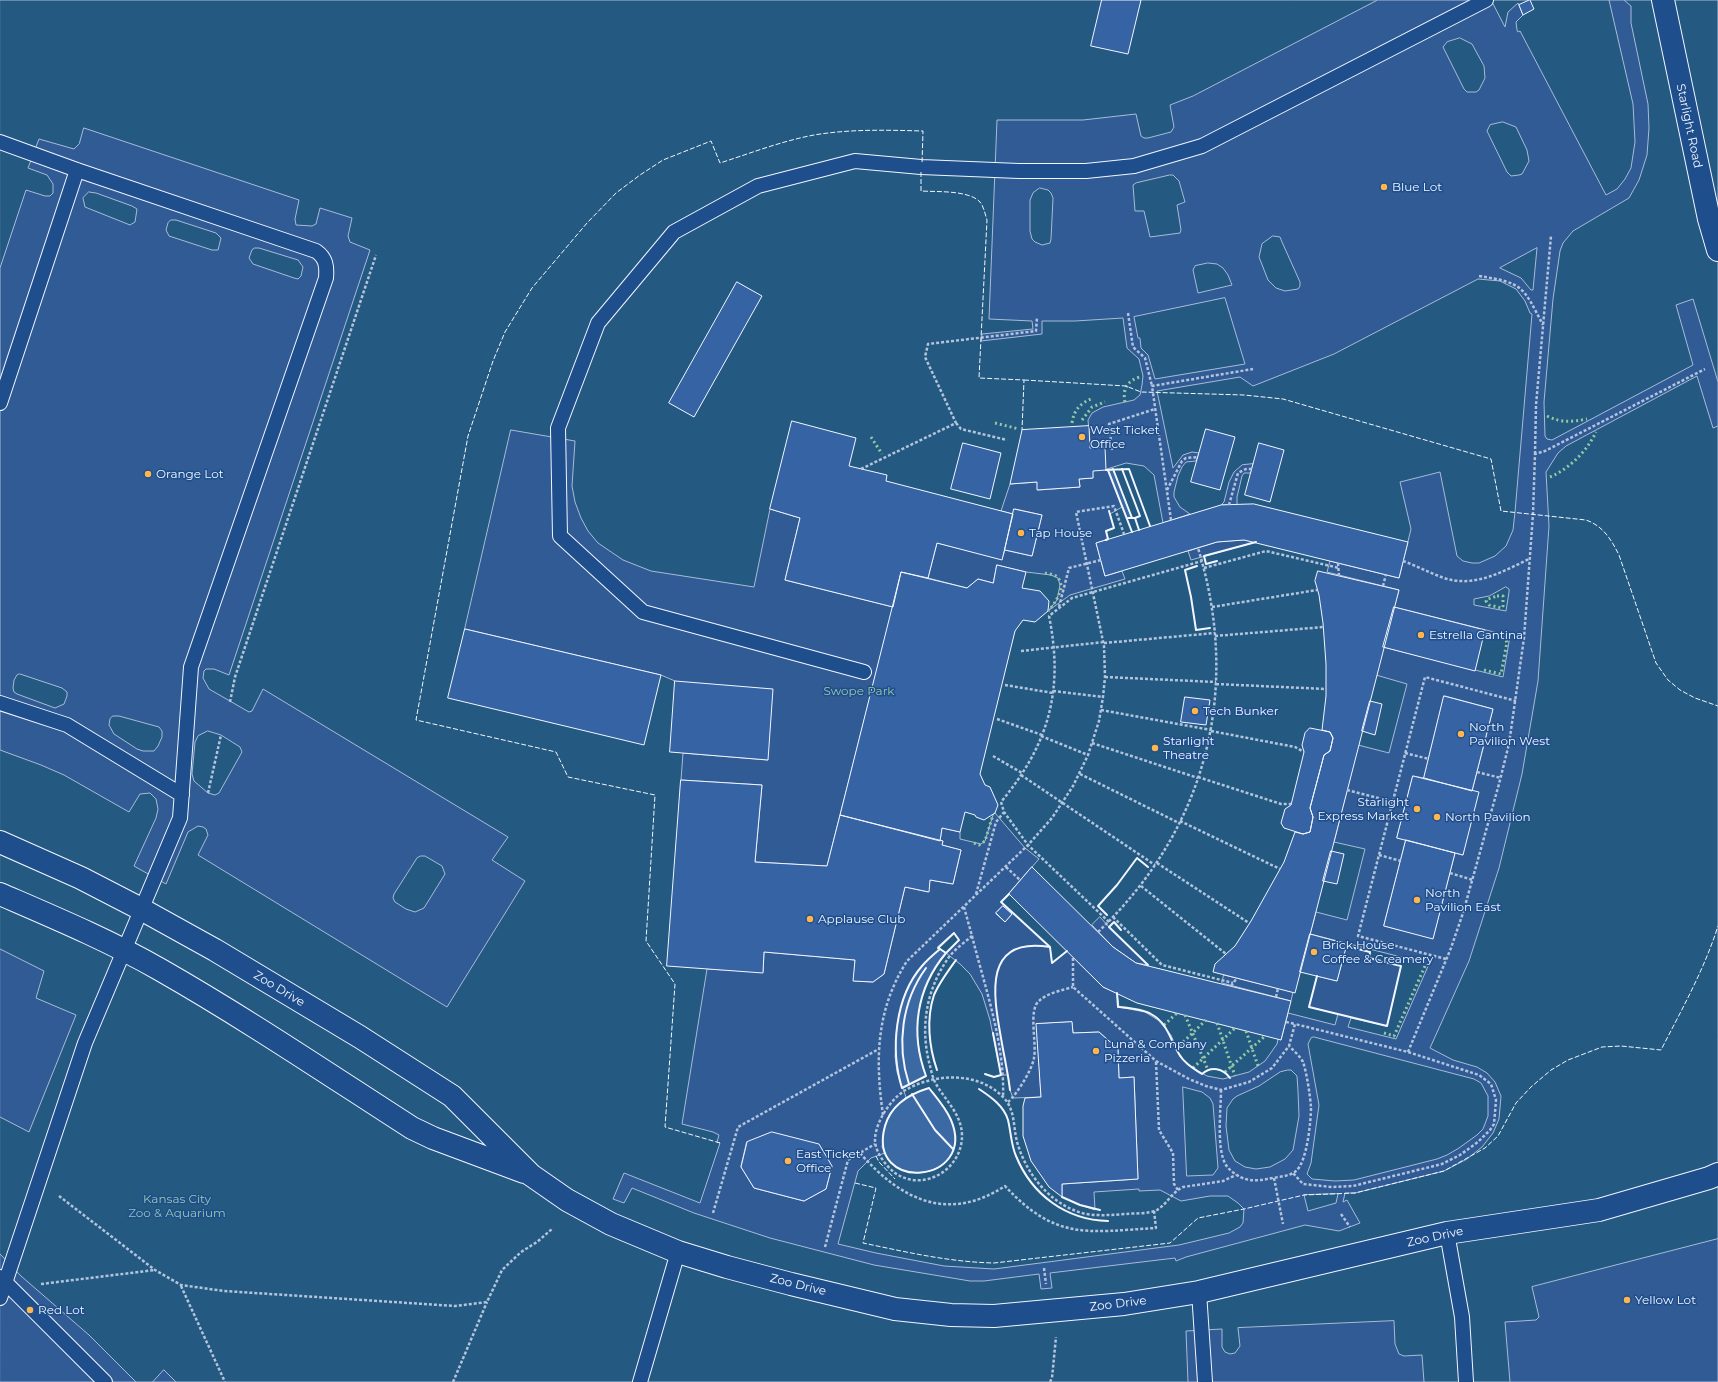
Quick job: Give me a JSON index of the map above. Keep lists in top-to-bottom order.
{
  "streets": {
    "street": ["Starlight Road", "Zoo Drive"]
  },
  "parks": ["Swope Park", "Kansas City Zoo & Aquarium"],
  "places": [
    "Blue Lot",
    "West Ticket Office",
    "Orange Lot",
    "Tap House",
    "Estrella Cantina",
    "Tech Bunker",
    "North Pavilion West",
    "Starlight Theatre",
    "Starlight Express Market",
    "North Pavilion",
    "North Pavilion East",
    "Applause Club",
    "Brick House Coffee & Creamery",
    "Luna & Company Pizzeria",
    "East Ticket Office",
    "Yellow Lot",
    "Red Lot"
  ]
}
